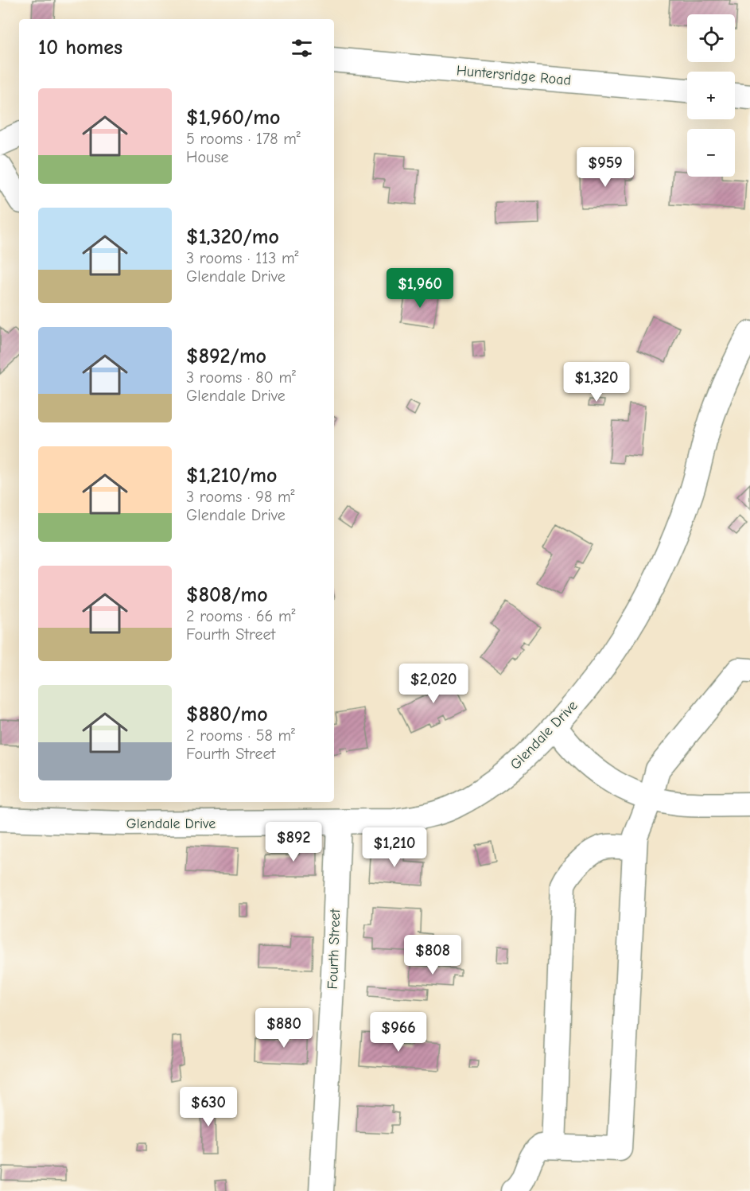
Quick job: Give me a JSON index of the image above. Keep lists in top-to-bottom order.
{
  "streets": {
    "street": ["Huntersridge Road", "Glendale Drive", "Fourth Street"]
  },
  "crossings": [
    ["Glendale Drive", "Fourth Street"]
  ],
  "page": {
    "map_buttons": ["+", "−"],
    "heading": "10 homes",
    "list": [
      {
        "name": "$1,960/mo",
        "note": "5 rooms · 178 m² · House"
      },
      {
        "name": "$1,320/mo",
        "note": "3 rooms · 113 m² · Glendale Drive"
      },
      {
        "name": "$892/mo",
        "note": "3 rooms · 80 m² · Glendale Drive"
      },
      {
        "name": "$1,210/mo",
        "note": "3 rooms · 98 m² · Glendale Drive"
      },
      {
        "name": "$808/mo",
        "note": "2 rooms · 66 m² · Fourth Street"
      },
      {
        "name": "$880/mo",
        "note": "2 rooms · 58 m² · Fourth Street"
      }
    ],
    "price": [
      "$959",
      "$1,960",
      "$1,320",
      "$2,020",
      "$892",
      "$1,210",
      "$808",
      "$880",
      "$966",
      "$630"
    ]
  }
}
